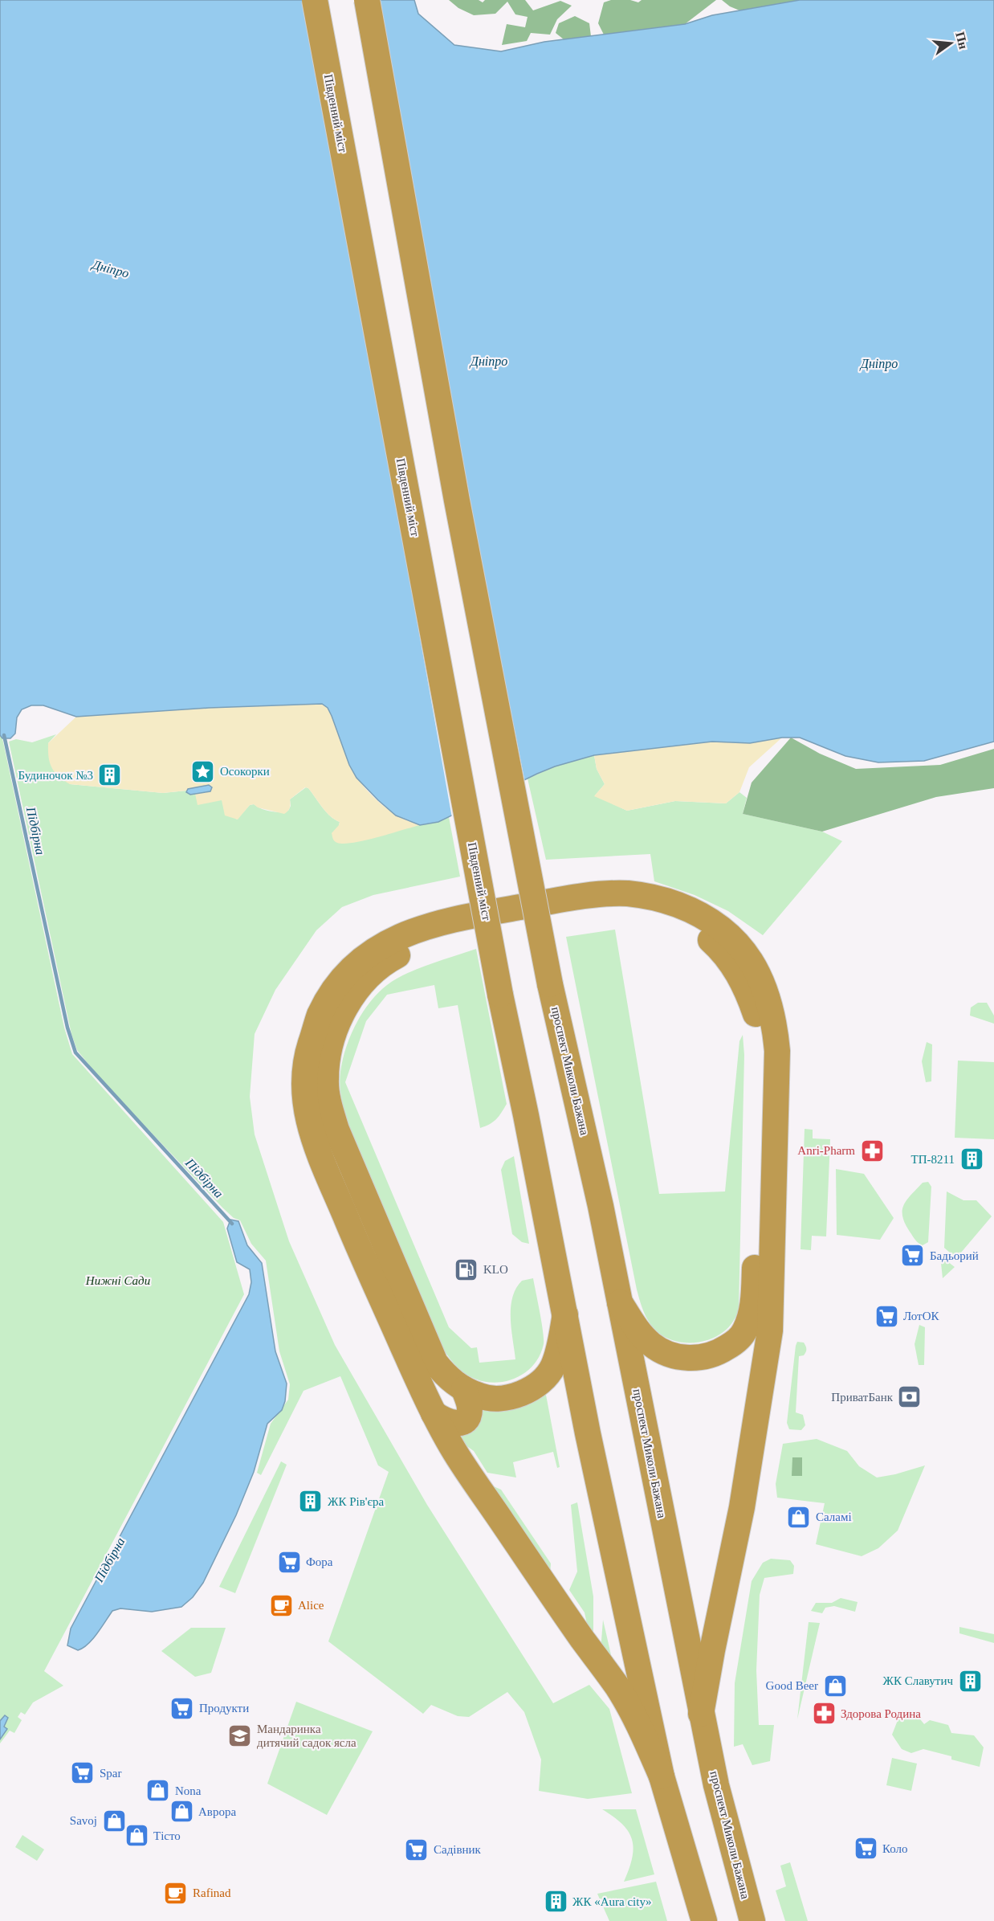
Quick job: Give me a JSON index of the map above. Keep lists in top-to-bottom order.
{
  "streets": {
    "highway": ["Південний міст", "проспект Миколи Бажана"]
  },
  "water": ["Дніпро", "Підбірна"],
  "parks": ["Нижні Сади"],
  "places": {
    "place": ["Осокорки"],
    "building": [
      "Будиночок №3",
      "ТП-8211",
      "ЖК Рів'єра",
      "ЖК Славутич",
      "ЖК «Aura city»"
    ],
    "pharmacy": ["Anri-Pharm", "Здорова Родина"],
    "supermarket": [
      "Бадьорий",
      "ЛотОК",
      "Фора",
      "Продукти",
      "Spar",
      "Коло",
      "Садівник"
    ],
    "fuel station": ["KLO"],
    "bank": ["ПриватБанк"],
    "shop": [
      "Саламі",
      "Good Beer",
      "Nona",
      "Аврора",
      "Savoj",
      "Тісто"
    ],
    "cafe": ["Alice", "Rafinad"],
    "school or university": ["Мандаринка дитячий садок ясла"]
  },
  "north": "right"
}
